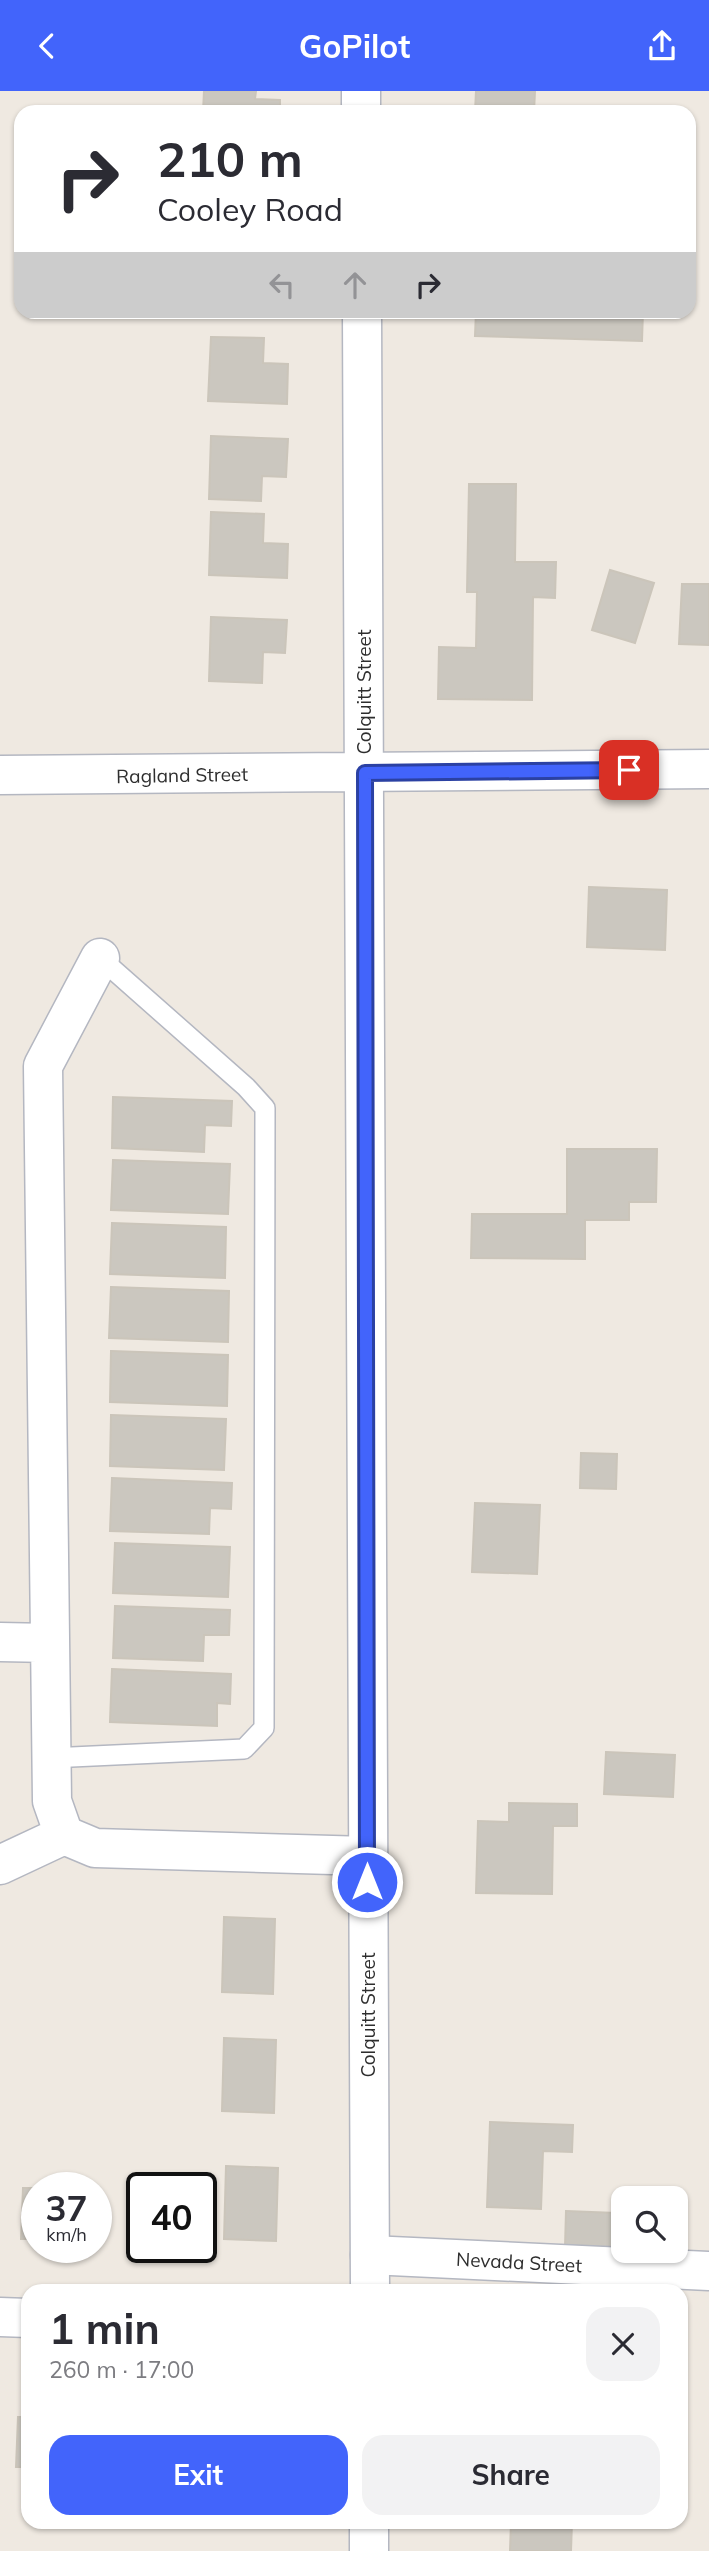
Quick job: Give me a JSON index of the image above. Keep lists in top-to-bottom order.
{
  "streets": {
    "street": ["Colquitt Street", "Ragland Street", "Nevada Street"]
  },
  "crossings": [
    ["Colquitt Street", "Ragland Street"],
    ["Colquitt Street", "Nevada Street"]
  ],
  "page": {
    "header": "GoPilot",
    "turn": ["210 m", "Cooley Road"],
    "speed": "37 km/h",
    "limit": "40",
    "heading": ["1 min", "260 m · 17:00"],
    "buttons": ["Exit", "Share"]
  }
}
